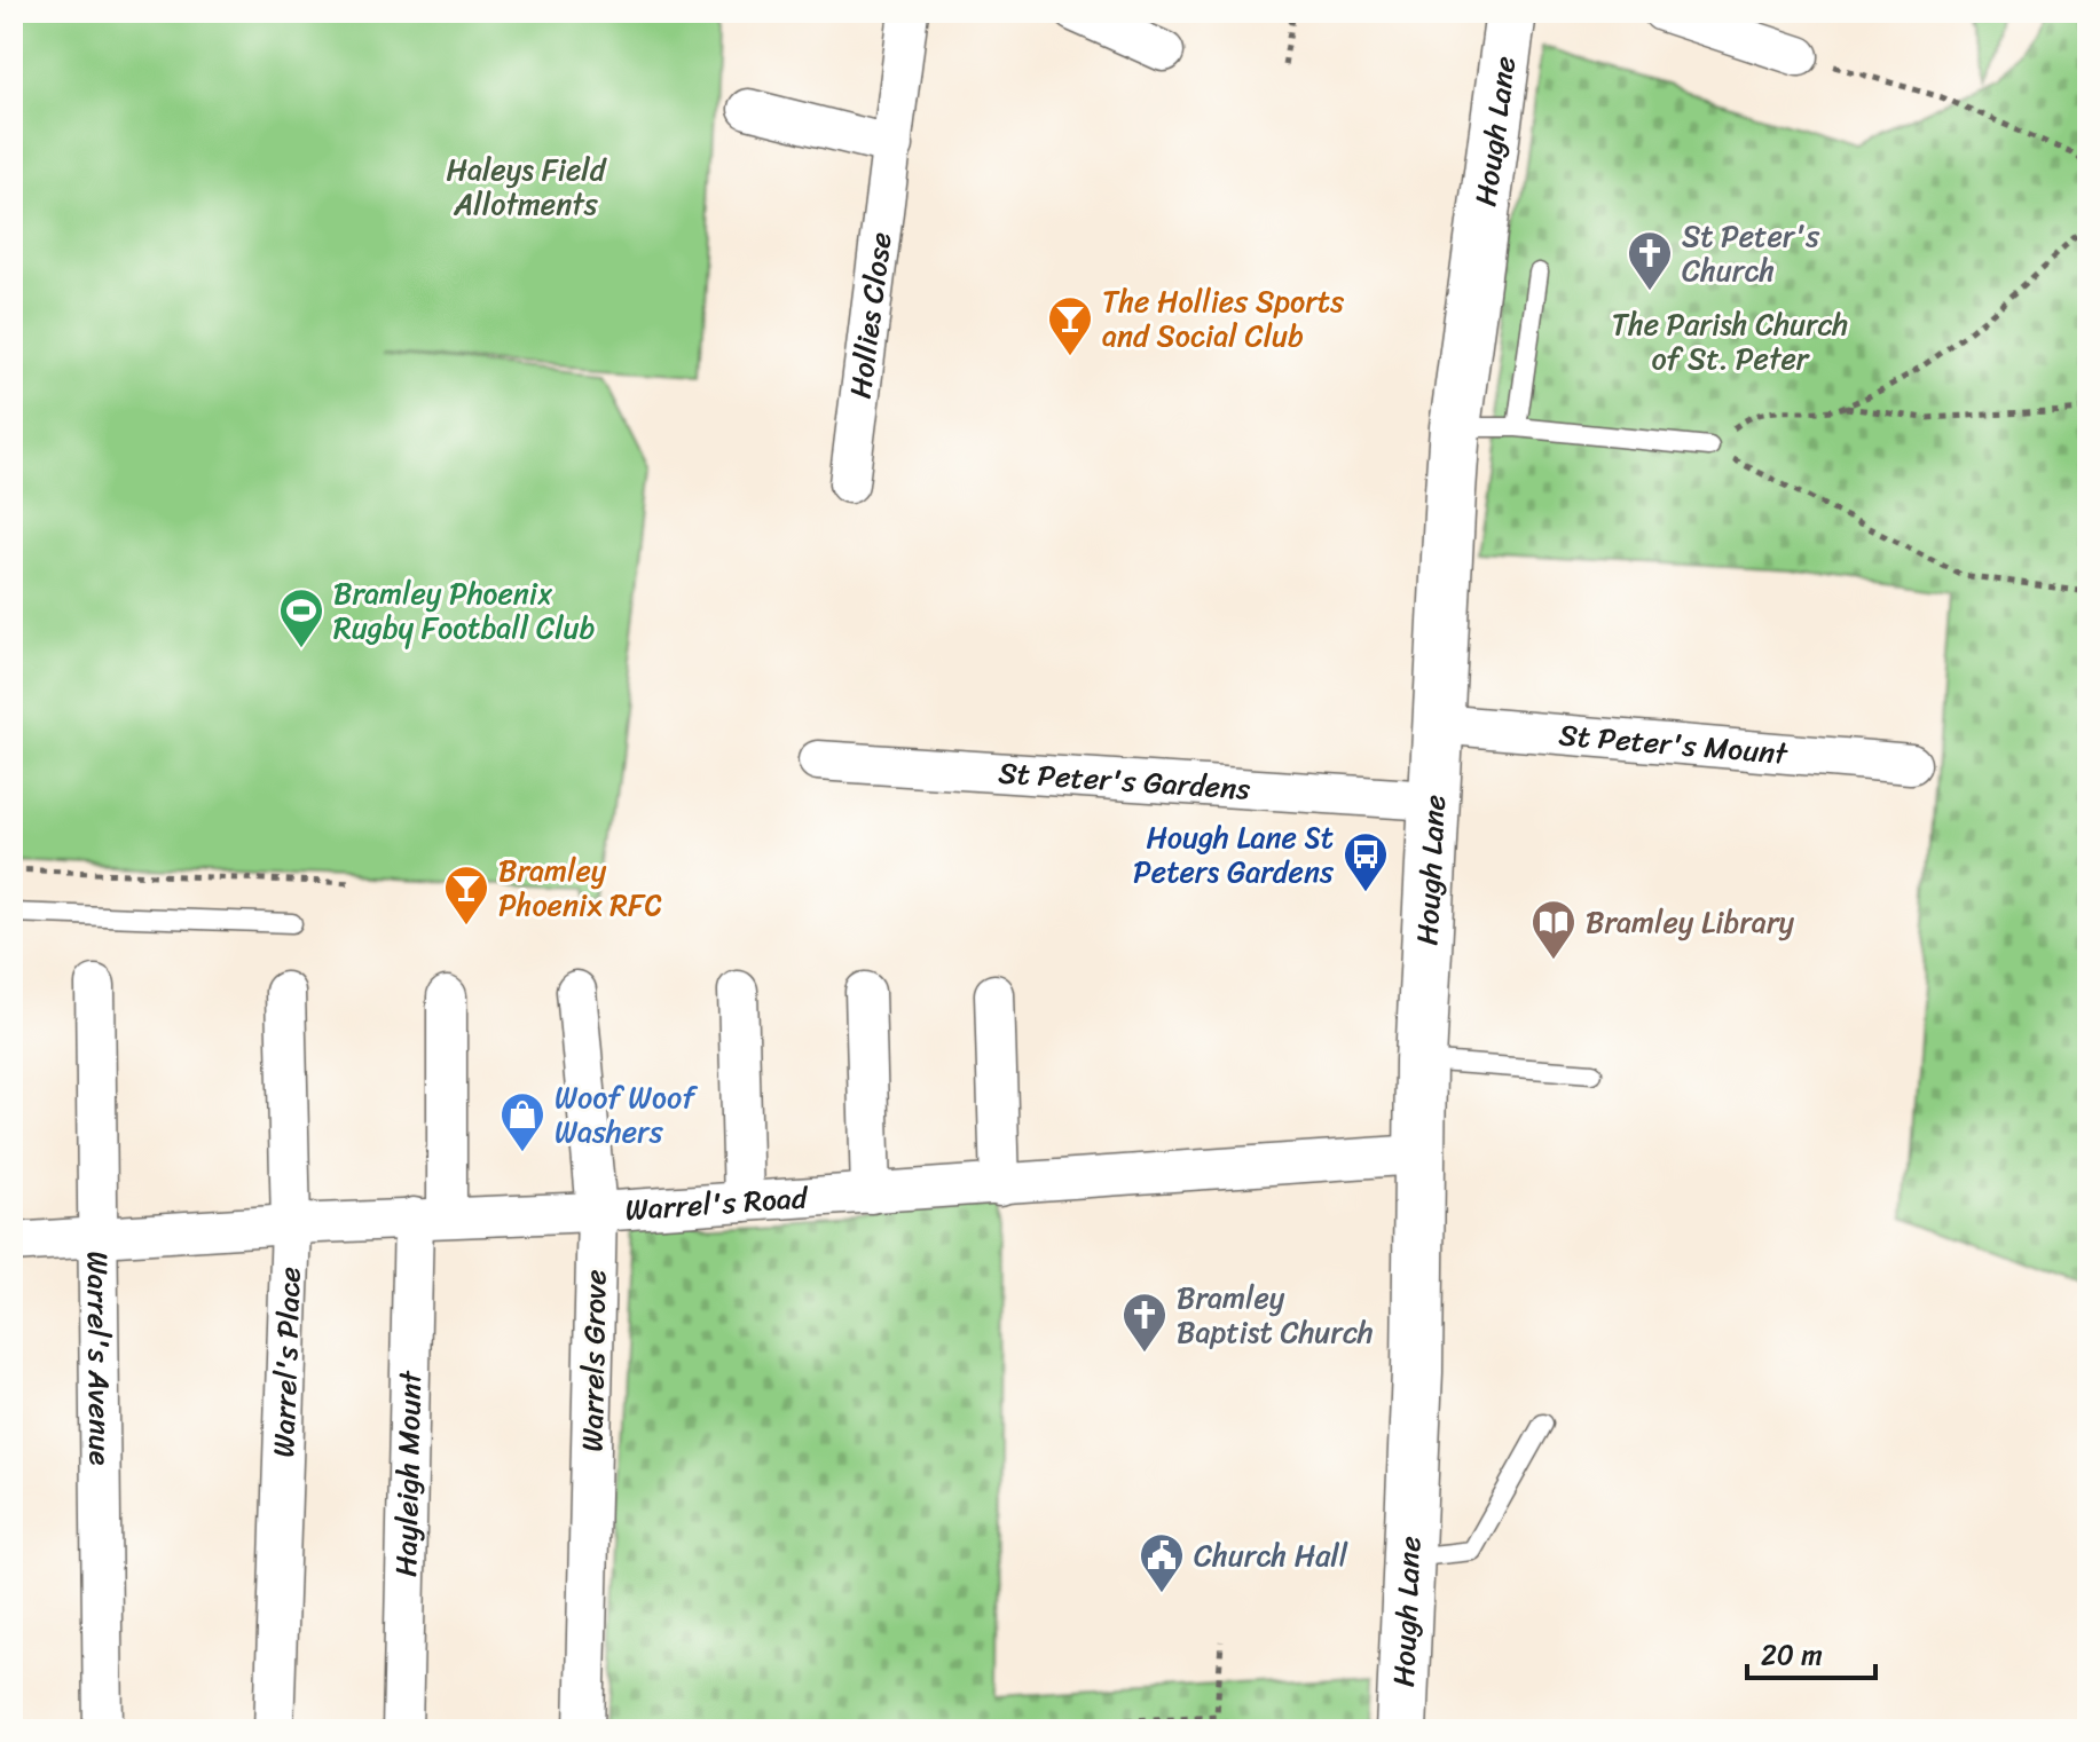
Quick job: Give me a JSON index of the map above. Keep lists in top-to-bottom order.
{
  "streets": {
    "street": [
      "Hough Lane",
      "Hollies Close",
      "St Peter's Mount",
      "St Peter's Gardens",
      "Warrel's Road",
      "Warrel's Avenue",
      "Warrels Grove",
      "Warrel's Place",
      "Hayleigh Mount"
    ]
  },
  "crossings": [
    ["Hough Lane", "St Peter's Mount"],
    ["Hough Lane", "St Peter's Gardens"],
    ["Hough Lane", "Warrel's Road"],
    ["Warrel's Road", "Warrel's Avenue"],
    ["Warrel's Road", "Warrels Grove"],
    ["Warrel's Road", "Warrel's Place"],
    ["Warrel's Road", "Hayleigh Mount"]
  ],
  "parks": ["Haleys Field Allotments", "The Parish Church of St. Peter"],
  "places": {
    "church": ["St Peter's Church", "Bramley Baptist Church"],
    "bar": ["The Hollies Sports and Social Club", "Bramley Phoenix RFC"],
    "sports": ["Bramley Phoenix Rugby Football Club"],
    "bus stop": ["Hough Lane St Peters Gardens"],
    "library": ["Bramley Library"],
    "shop": ["Woof Woof Washers"],
    "public building": ["Church Hall"]
  },
  "scale_bar": "20 m"
}
